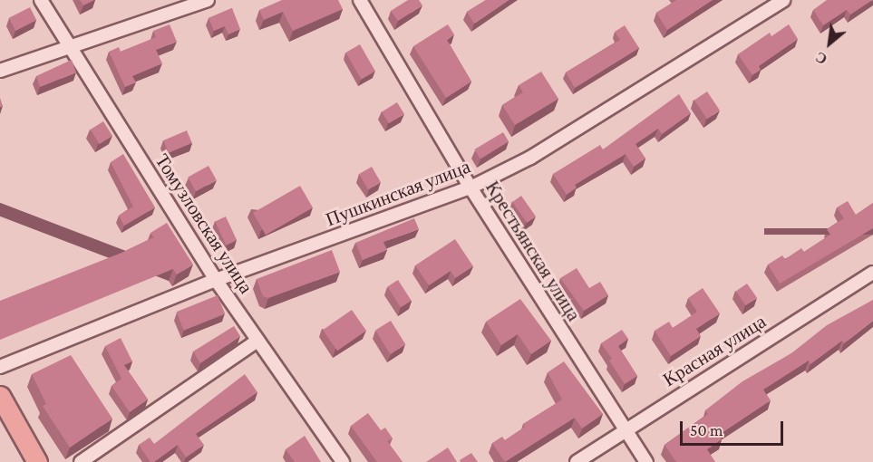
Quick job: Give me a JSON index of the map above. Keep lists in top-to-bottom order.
{
  "streets": {
    "street": [
      "Пушкинская улица",
      "Томузловская улица",
      "Крестьянская улица",
      "Красная улица"
    ]
  },
  "crossings": [
    ["Пушкинская улица", "Томузловская улица"],
    ["Пушкинская улица", "Крестьянская улица"],
    ["Крестьянская улица", "Красная улица"]
  ],
  "scale_bar": "50 m",
  "north": "bottom left"
}
